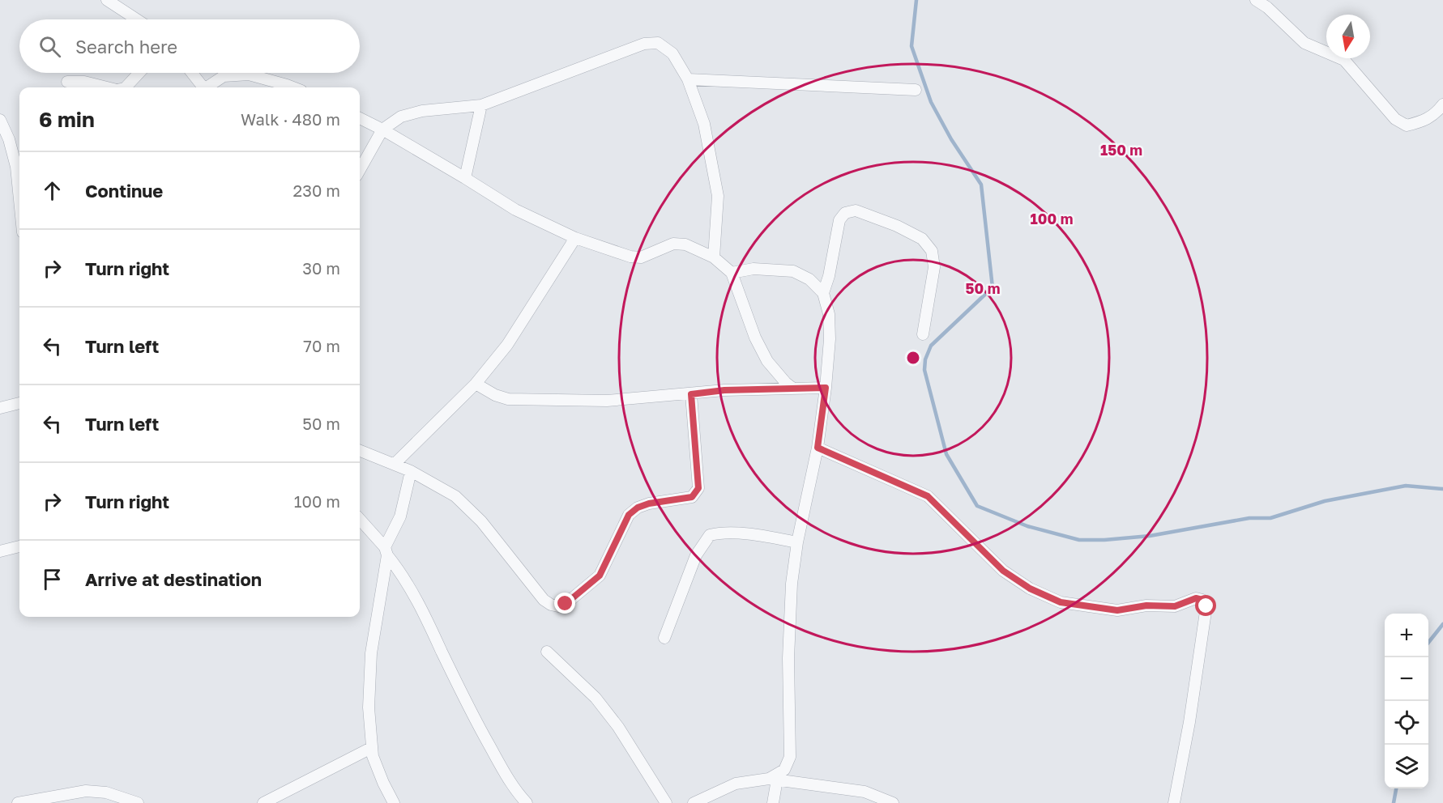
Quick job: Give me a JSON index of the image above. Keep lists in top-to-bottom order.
{
  "north": "bottom",
  "page": {
    "search": "Search here",
    "heading": ["6 min", "Walk · 480 m"],
    "list": [
      ["Continue", "230 m"],
      ["Turn right", "30 m"],
      ["Turn left", "70 m"],
      ["Turn left", "50 m"],
      ["Turn right", "100 m"],
      "Arrive at destination"
    ],
    "map_buttons": ["+", "−"]
  },
  "rings": ["150 m", "100 m", "50 m"]
}
